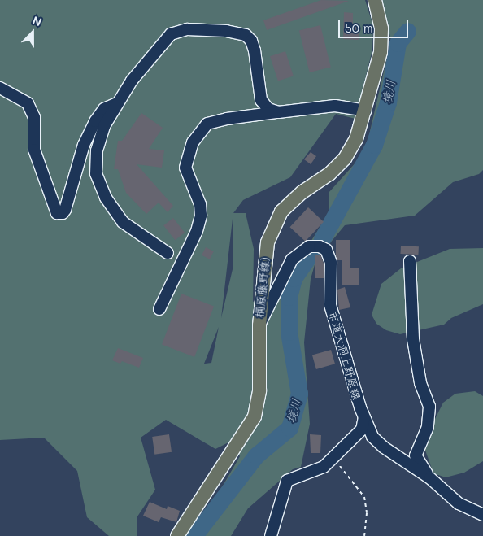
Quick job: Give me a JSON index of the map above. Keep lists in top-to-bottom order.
{
  "streets": {
    "main road": ["棡原藤野線）"],
    "street": ["市道大洞上野原線"]
  },
  "crossings": [
    ["棡原藤野線）", "市道大洞上野原線"]
  ],
  "water": ["境川"],
  "scale_bar": "50 m",
  "north": "top"
}
